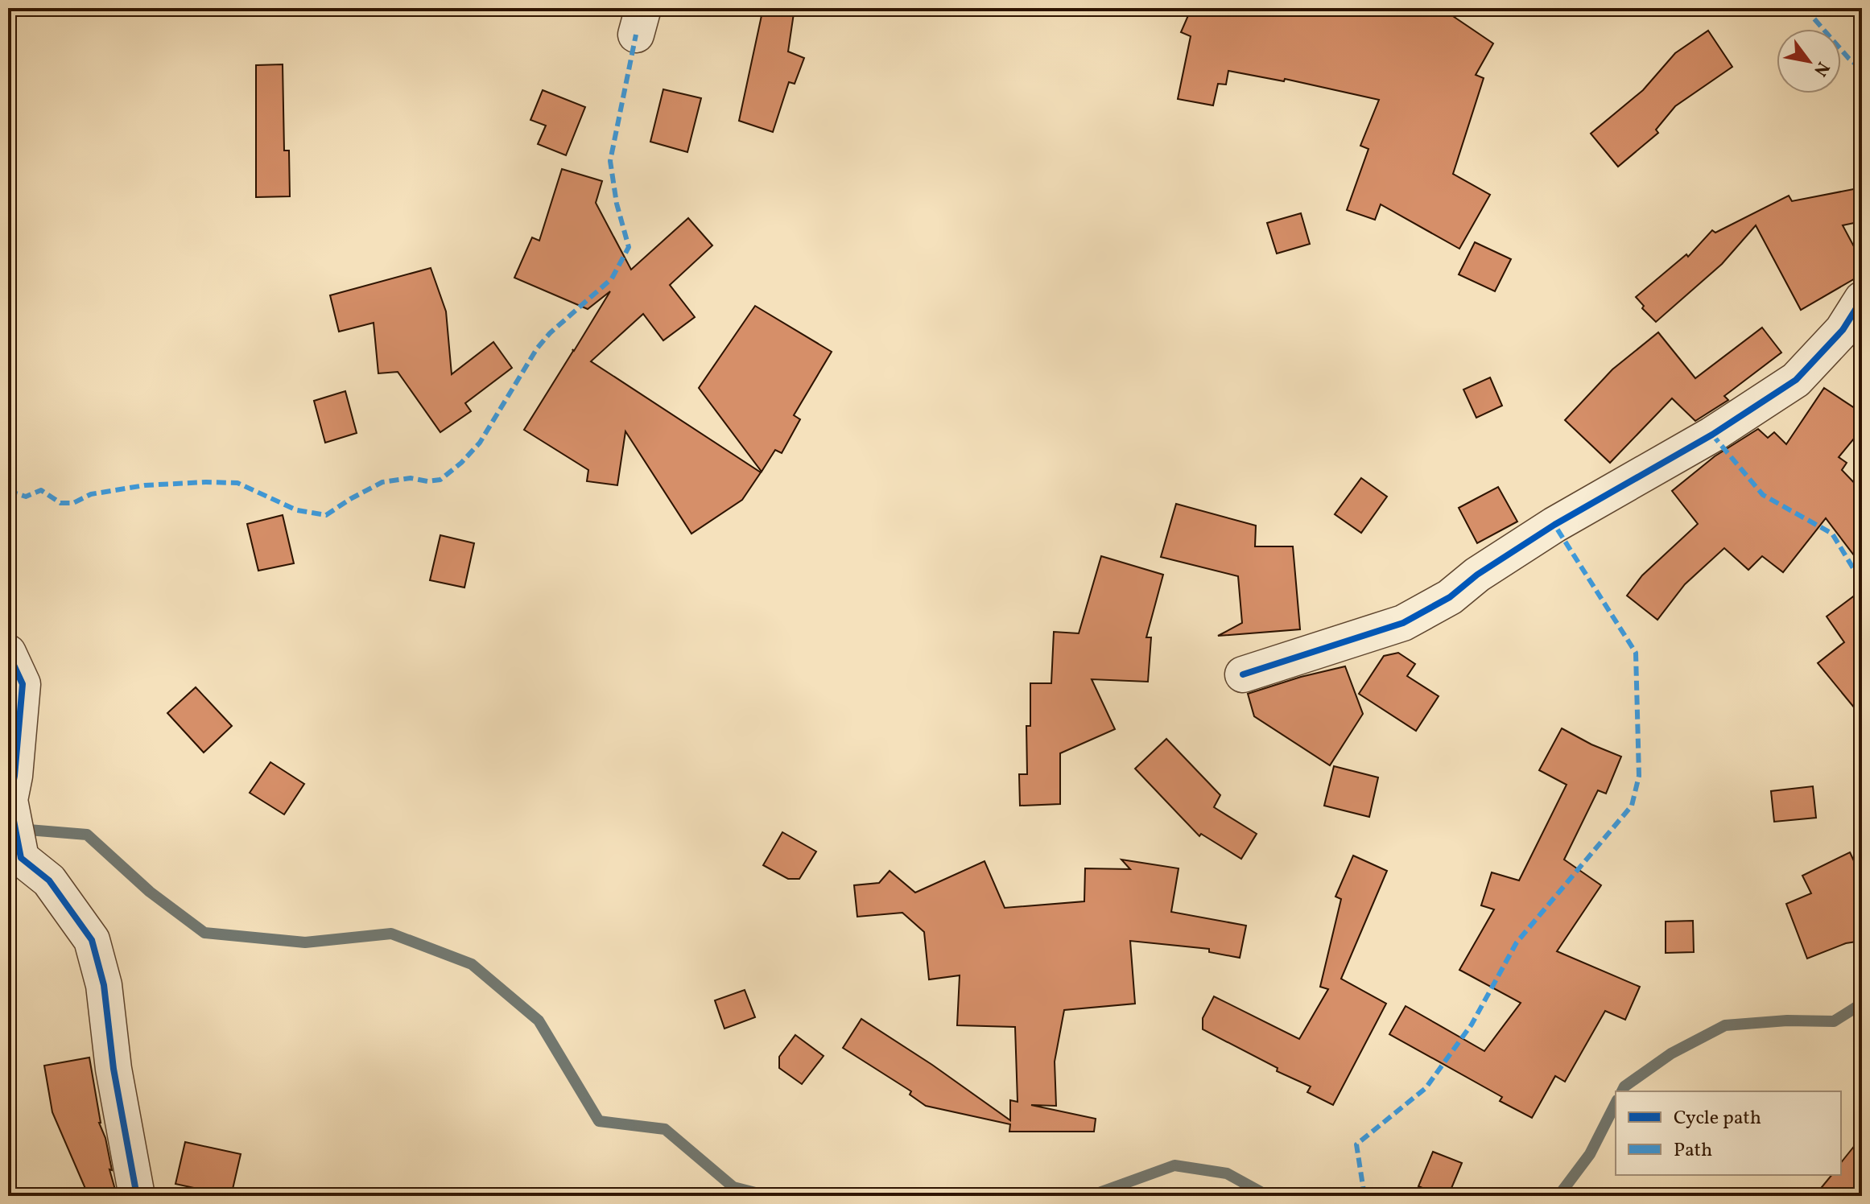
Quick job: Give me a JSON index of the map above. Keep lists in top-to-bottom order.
{
  "legend": ["Cycle path", "Path"],
  "north": "bottom right"
}
